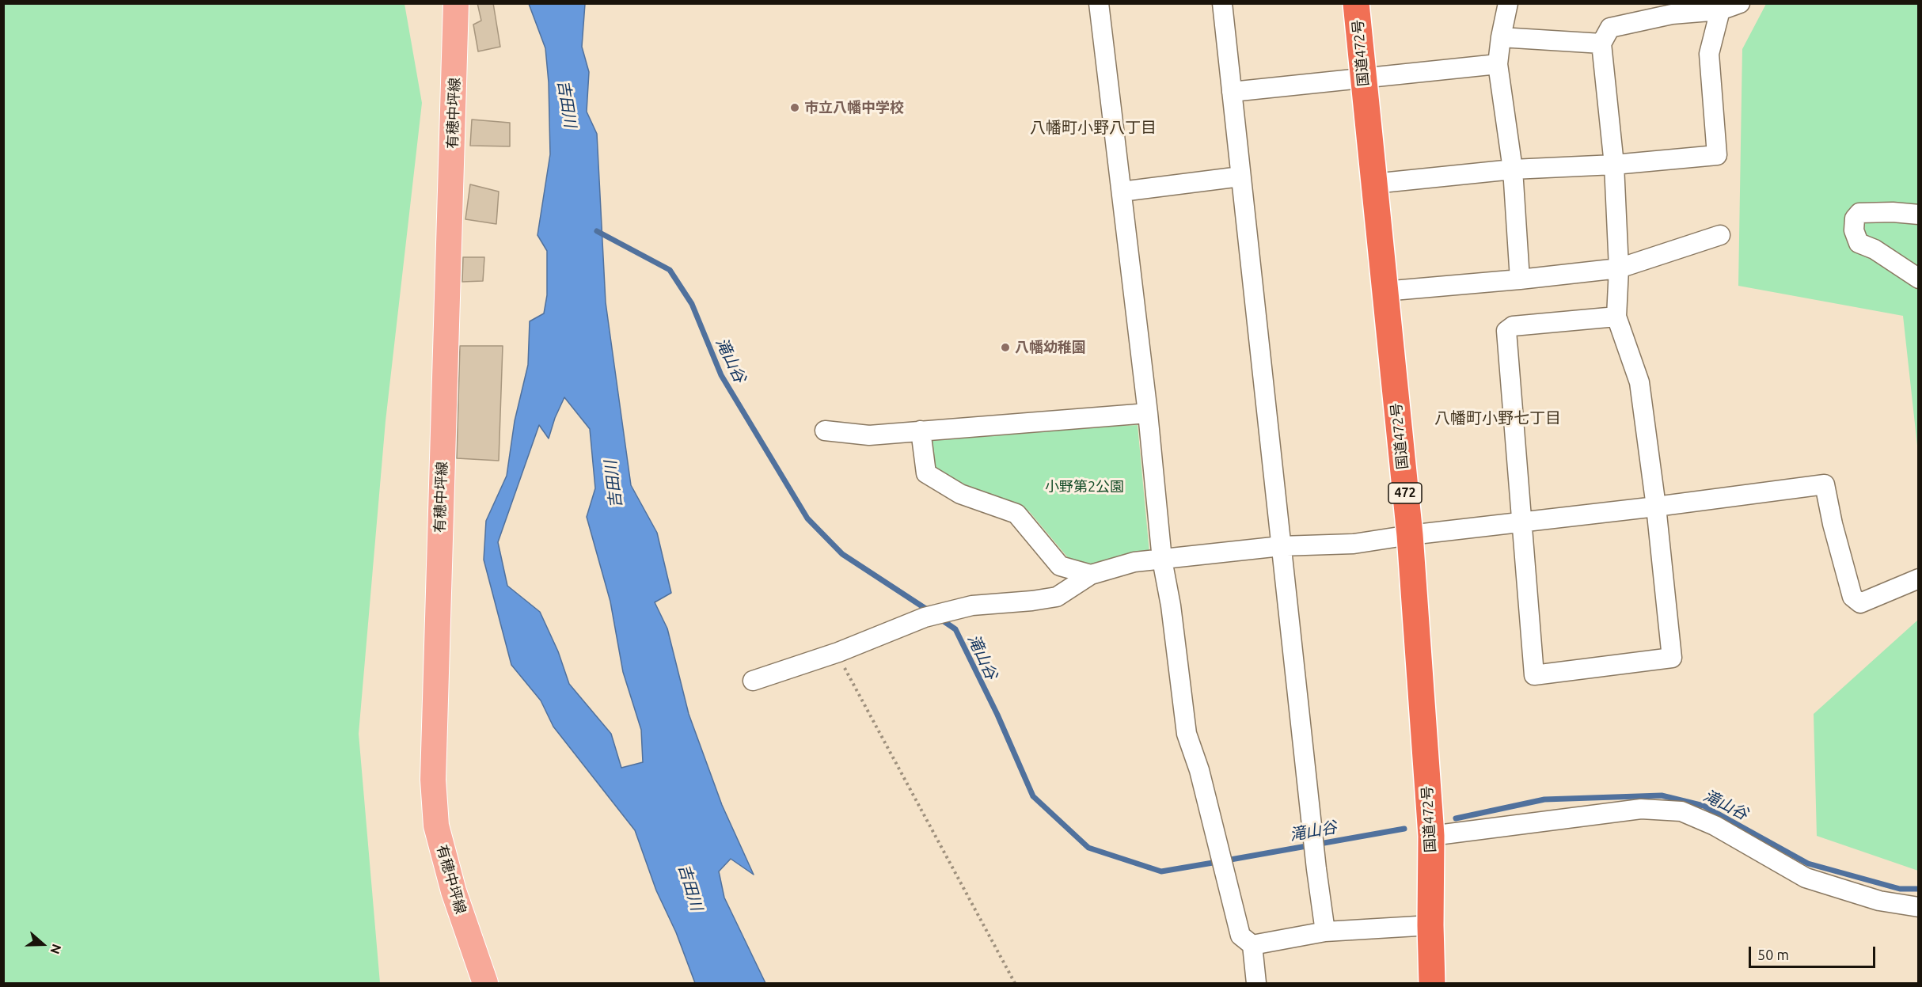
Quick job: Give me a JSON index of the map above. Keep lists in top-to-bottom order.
{
  "streets": {
    "highway": ["国道472号", "472"],
    "main road": ["有穂中坪線"]
  },
  "districts": ["八幡町小野八丁目", "八幡町小野七丁目"],
  "water": ["吉田川", "滝山谷"],
  "parks": ["小野第2公園"],
  "places": ["市立八幡中学校", "八幡幼稚園"],
  "scale_bar": "50 m",
  "north": "right"
}
